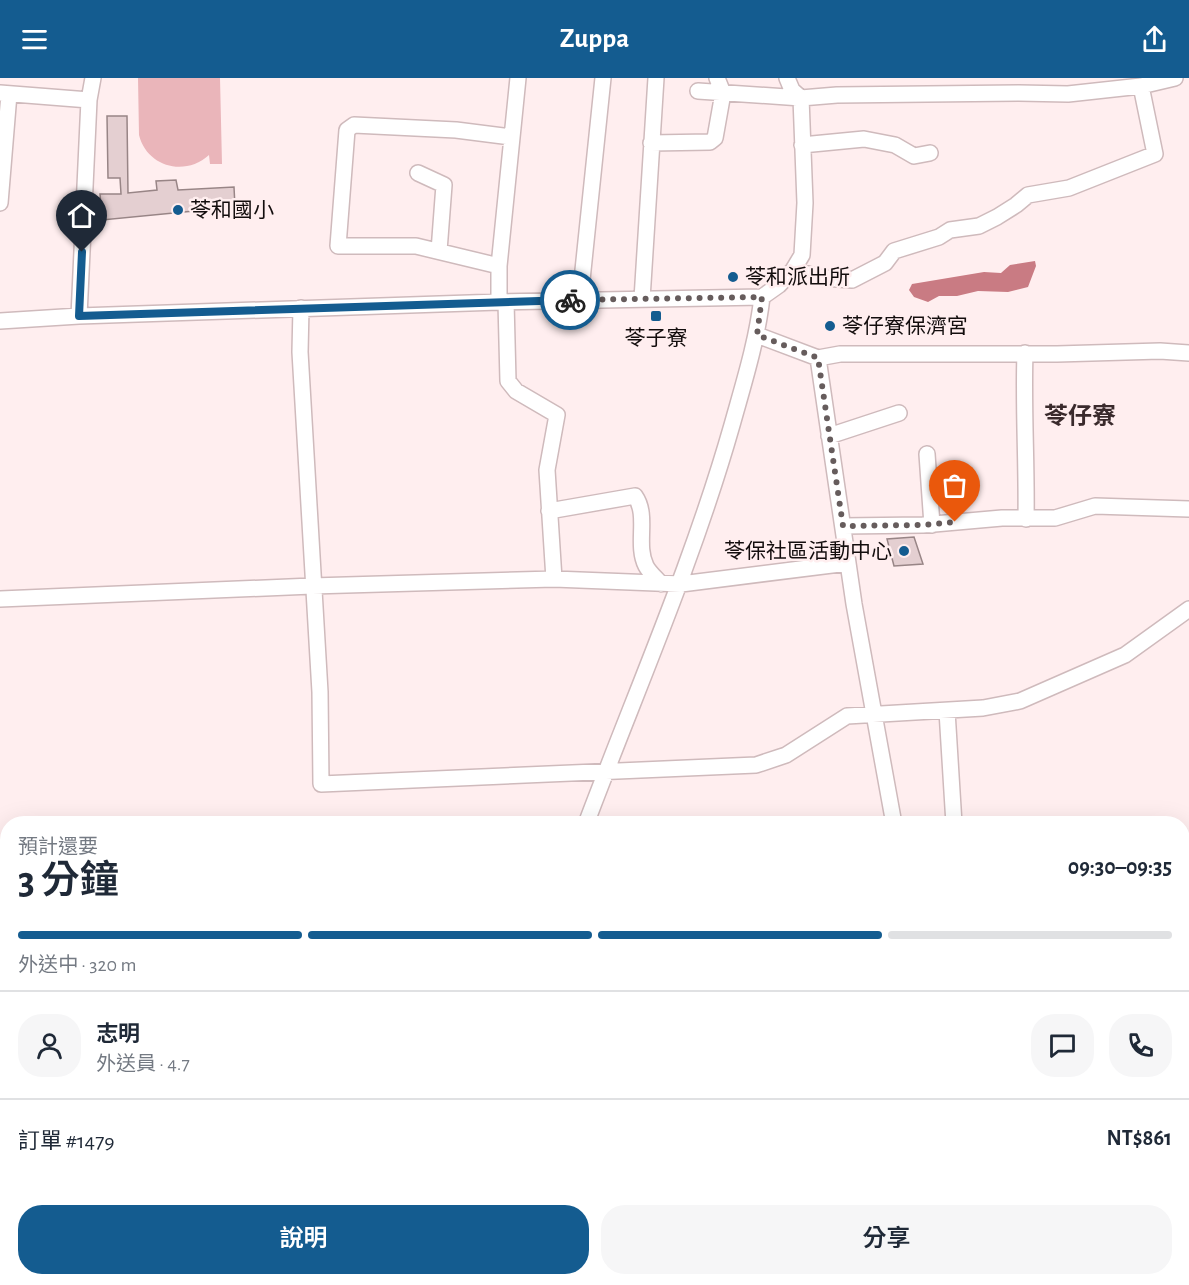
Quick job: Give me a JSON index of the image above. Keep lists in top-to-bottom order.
{
  "districts": ["苓仔寮"],
  "places": {
    "other": [
      "苓和國小",
      "苓和派出所",
      "苓仔寮保濟宮",
      "苓保社區活動中心"
    ],
    "transit": ["苓子寮"]
  },
  "page": {
    "header": "Zuppa",
    "heading": ["3 分鐘", "預計還要", "09:30–09:35"],
    "panel": [
      "志明",
      "外送員 · 4.7",
      "訂單 #1479",
      "NT$861"
    ],
    "bar": "外送中 · 320 m",
    "buttons": ["說明", "分享"]
  }
}
